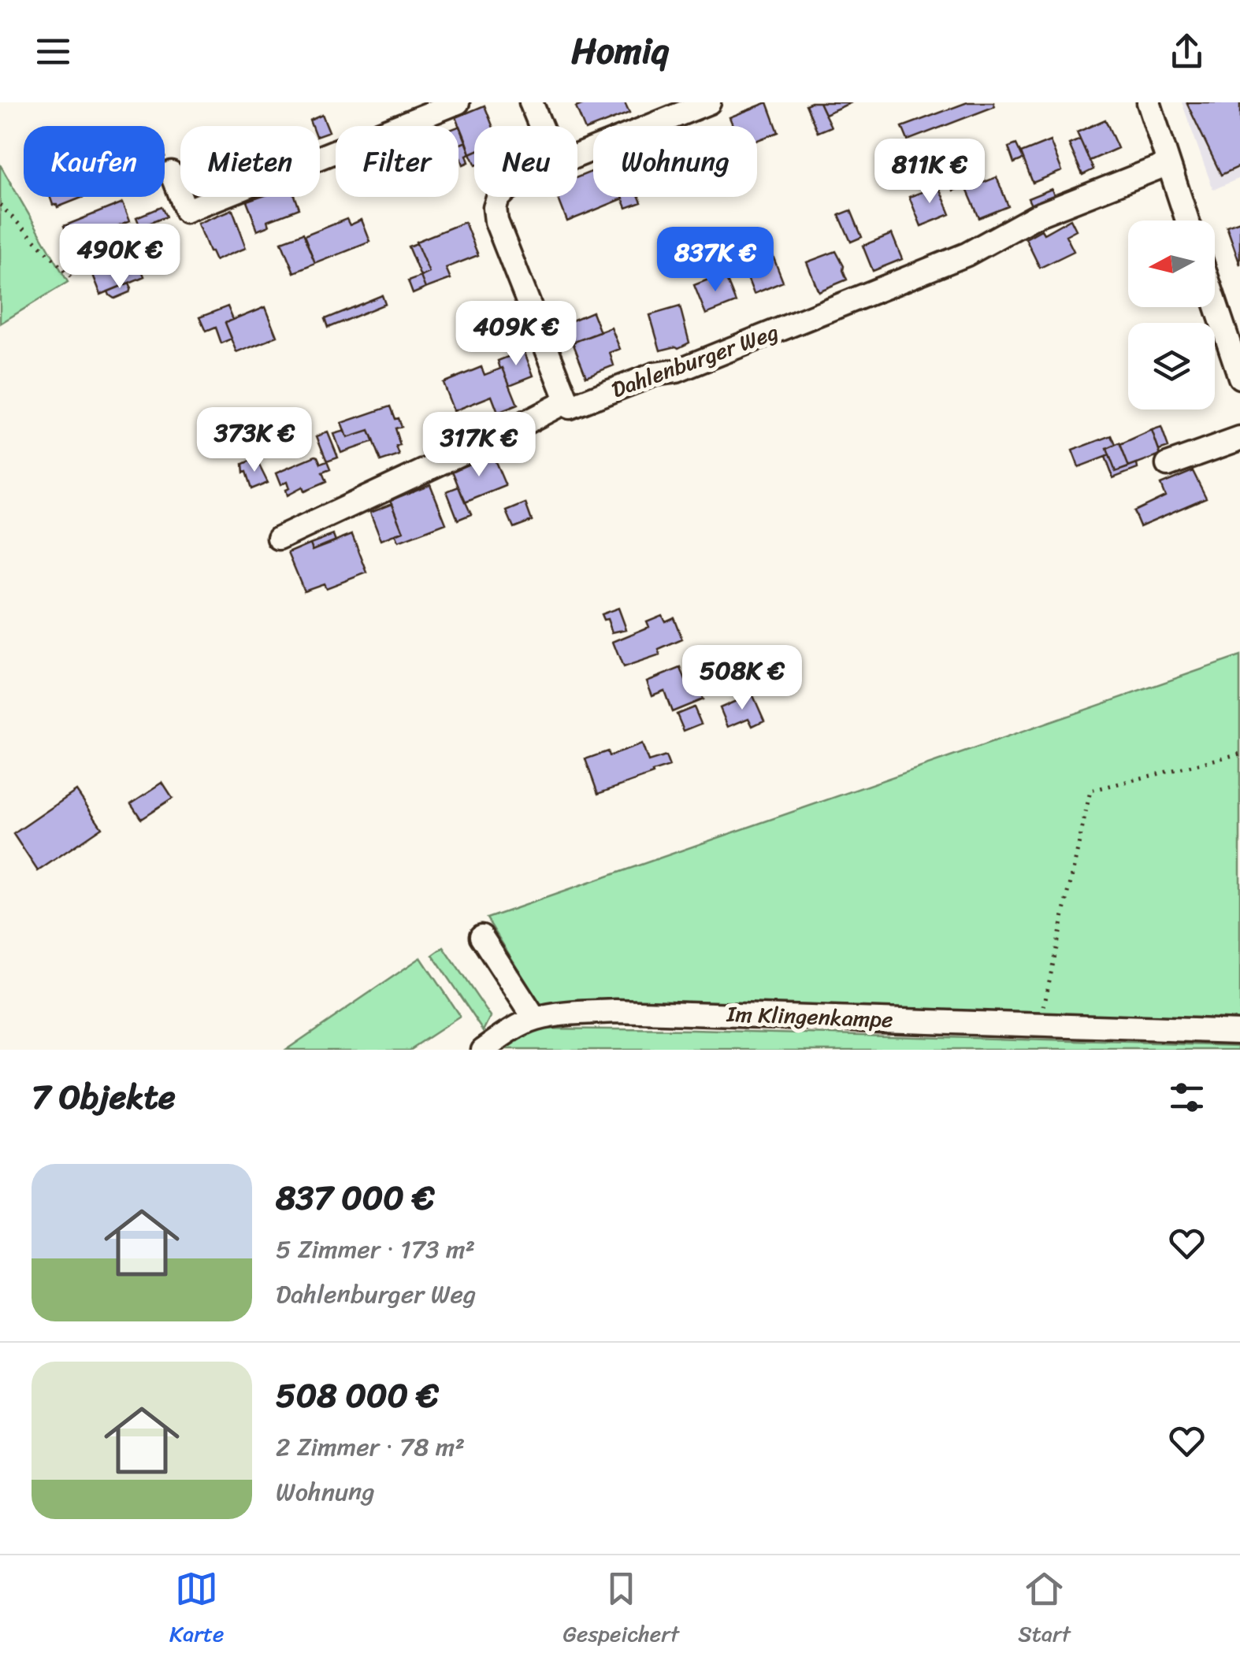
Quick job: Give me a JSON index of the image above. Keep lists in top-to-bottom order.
{
  "streets": {
    "street": ["Dahlenburger Weg", "Im Klingenkampe"]
  },
  "north": "left",
  "page": {
    "header": "Homiq",
    "chip": [
      "Kaufen",
      "Mieten",
      "Filter",
      "Neu",
      "Wohnung"
    ],
    "price": [
      "811K €",
      "490K €",
      "837K €",
      "409K €",
      "373K €",
      "317K €",
      "508K €"
    ],
    "heading": "7 Objekte",
    "list": [
      {
        "name": "837 000 €",
        "note": "5 Zimmer · 173 m² · Dahlenburger Weg"
      },
      {
        "name": "508 000 €",
        "note": "2 Zimmer · 78 m² · Wohnung"
      }
    ],
    "tabs": ["Karte", "Gespeichert", "Start"]
  }
}
